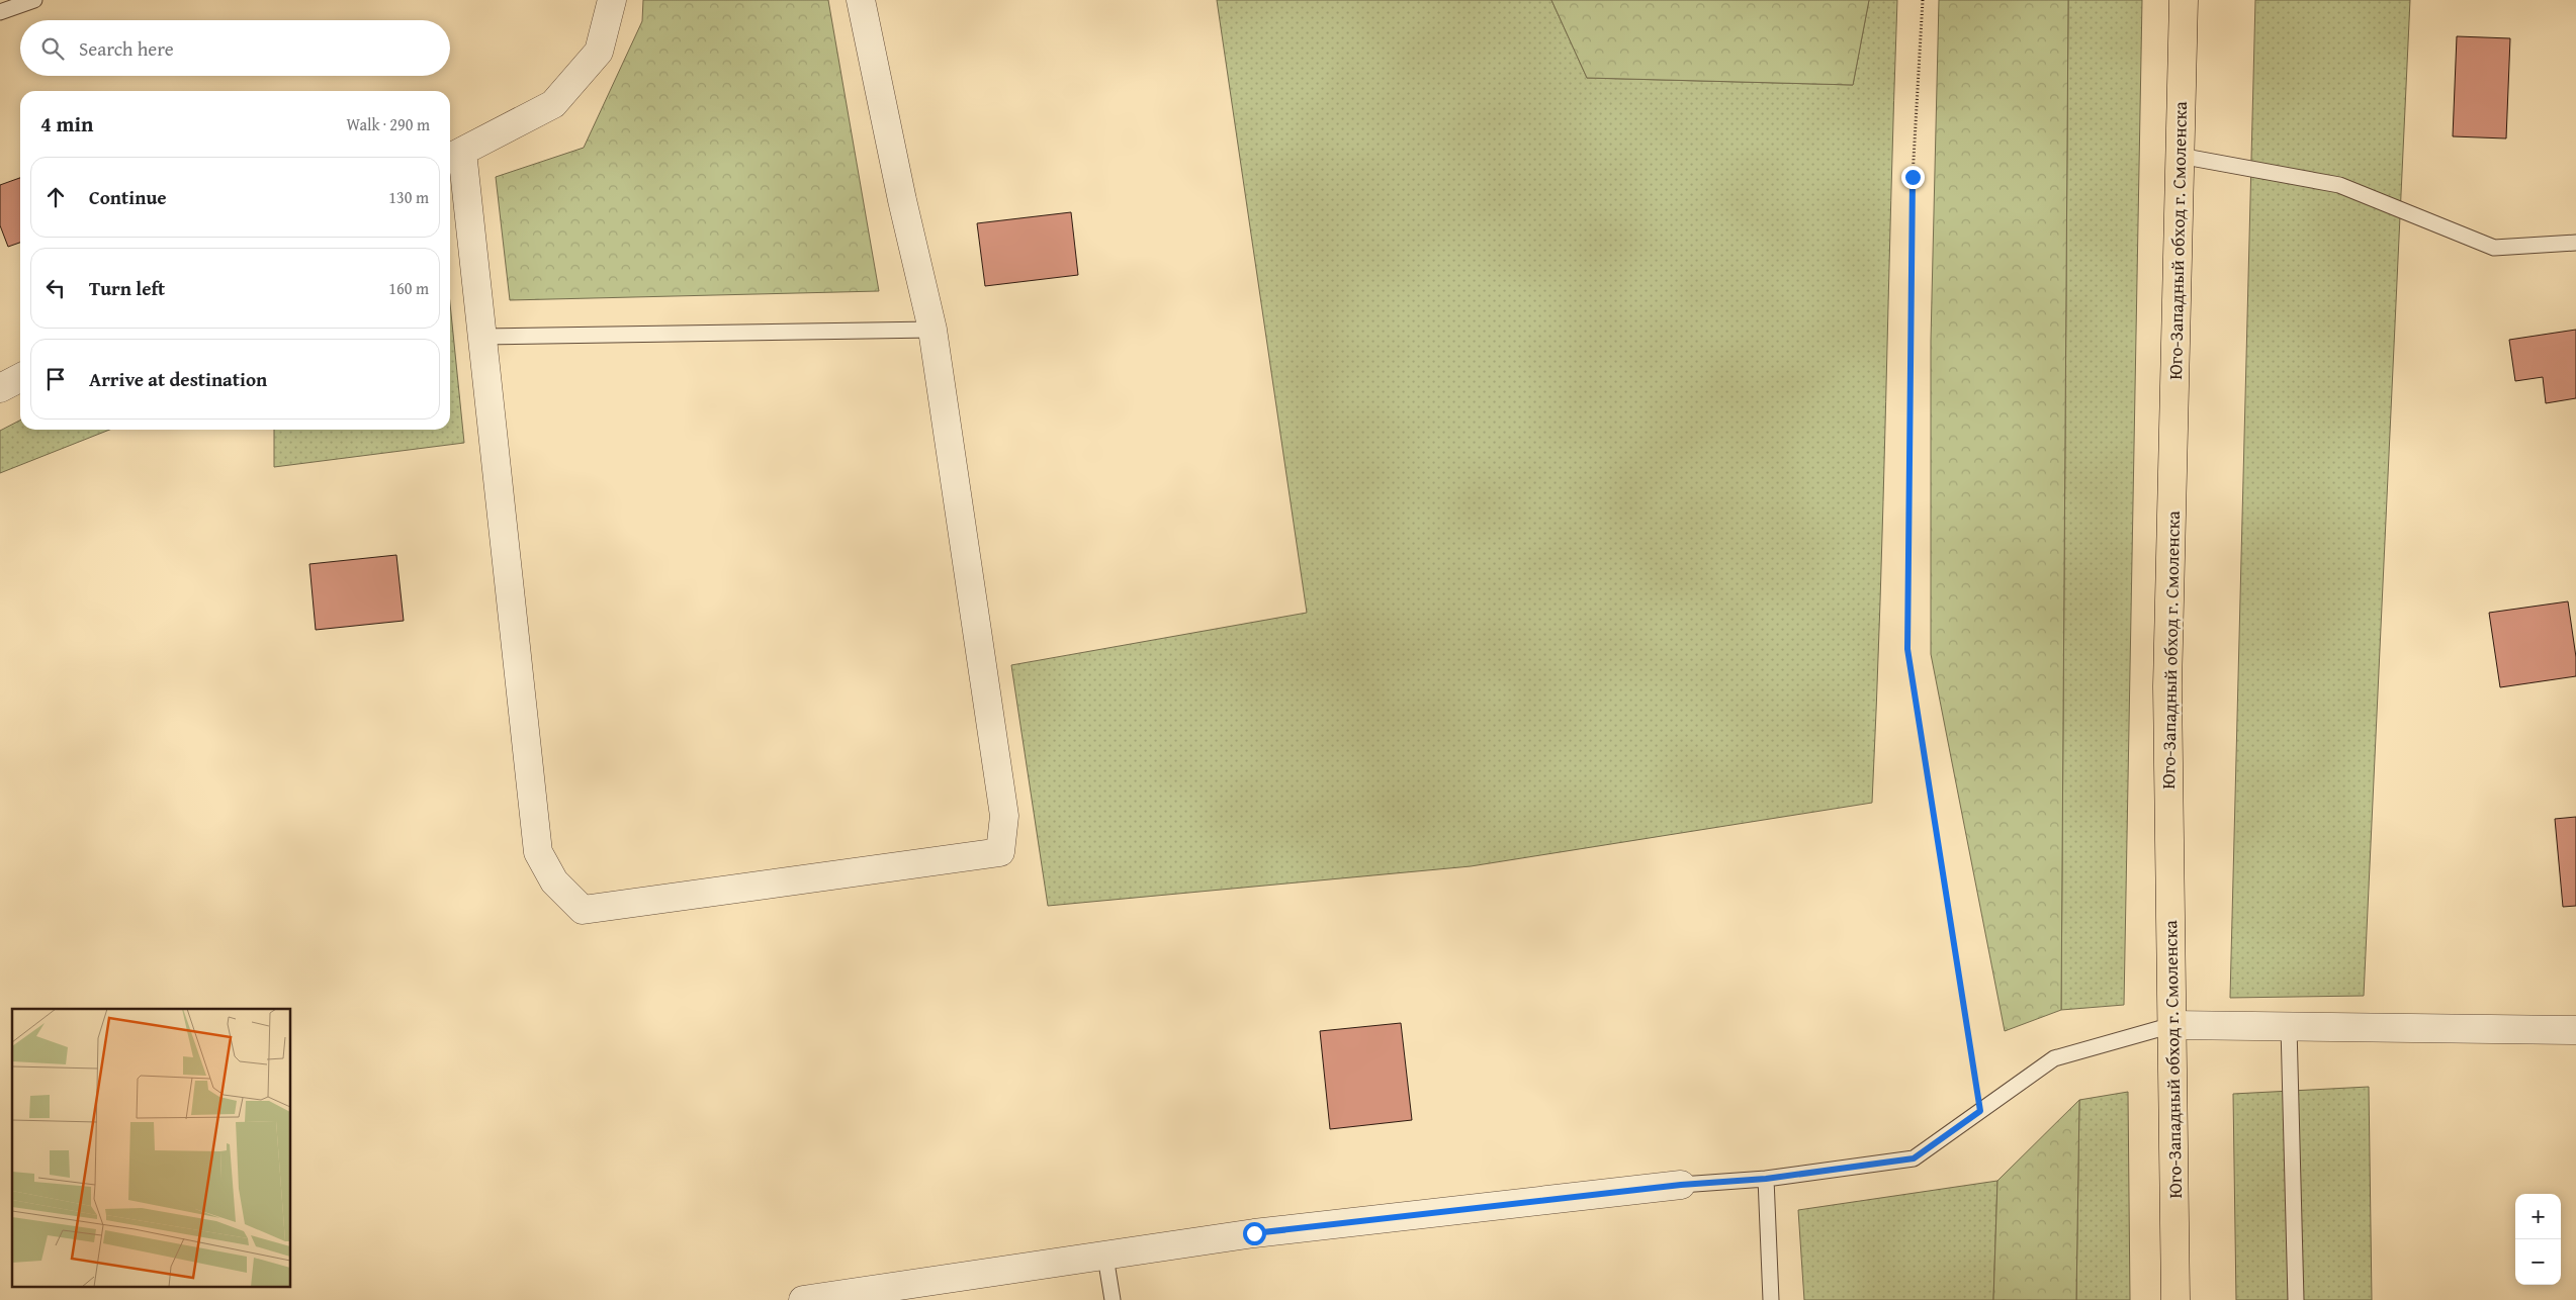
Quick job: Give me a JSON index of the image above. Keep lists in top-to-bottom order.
{
  "streets": {
    "highway": ["Юго-Западный обход г. Смоленска"]
  },
  "page": {
    "search": "Search here",
    "heading": ["4 min", "Walk · 290 m"],
    "list": [
      ["Continue", "130 m"],
      ["Turn left", "160 m"],
      "Arrive at destination"
    ],
    "map_buttons": ["+", "−"]
  }
}
